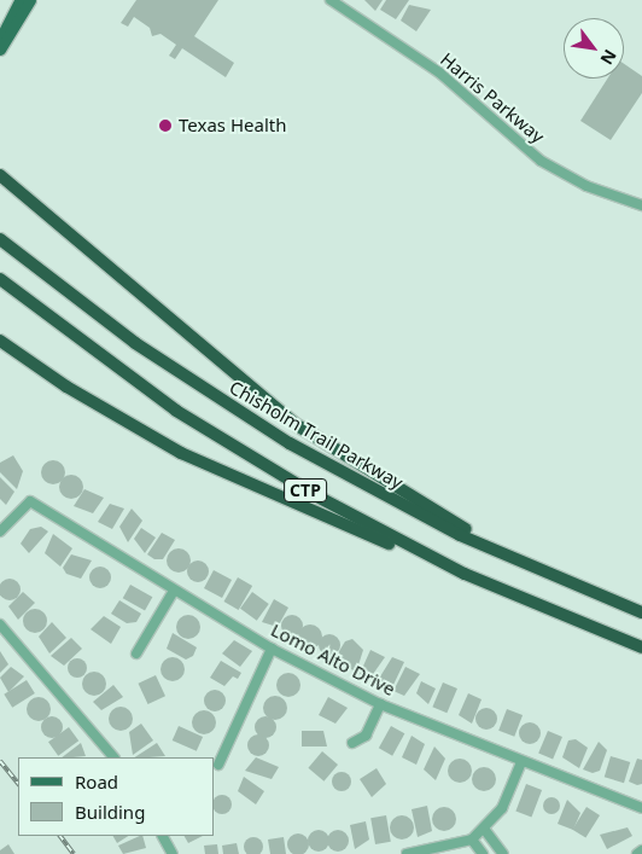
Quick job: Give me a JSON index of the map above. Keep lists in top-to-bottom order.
{
  "streets": {
    "highway": ["Chisholm Trail Parkway", "CTP"],
    "street": ["Harris Parkway", "Lomo Alto Drive"]
  },
  "places": ["Texas Health"],
  "legend": ["Road", "Building"],
  "north": "bottom right"
}
